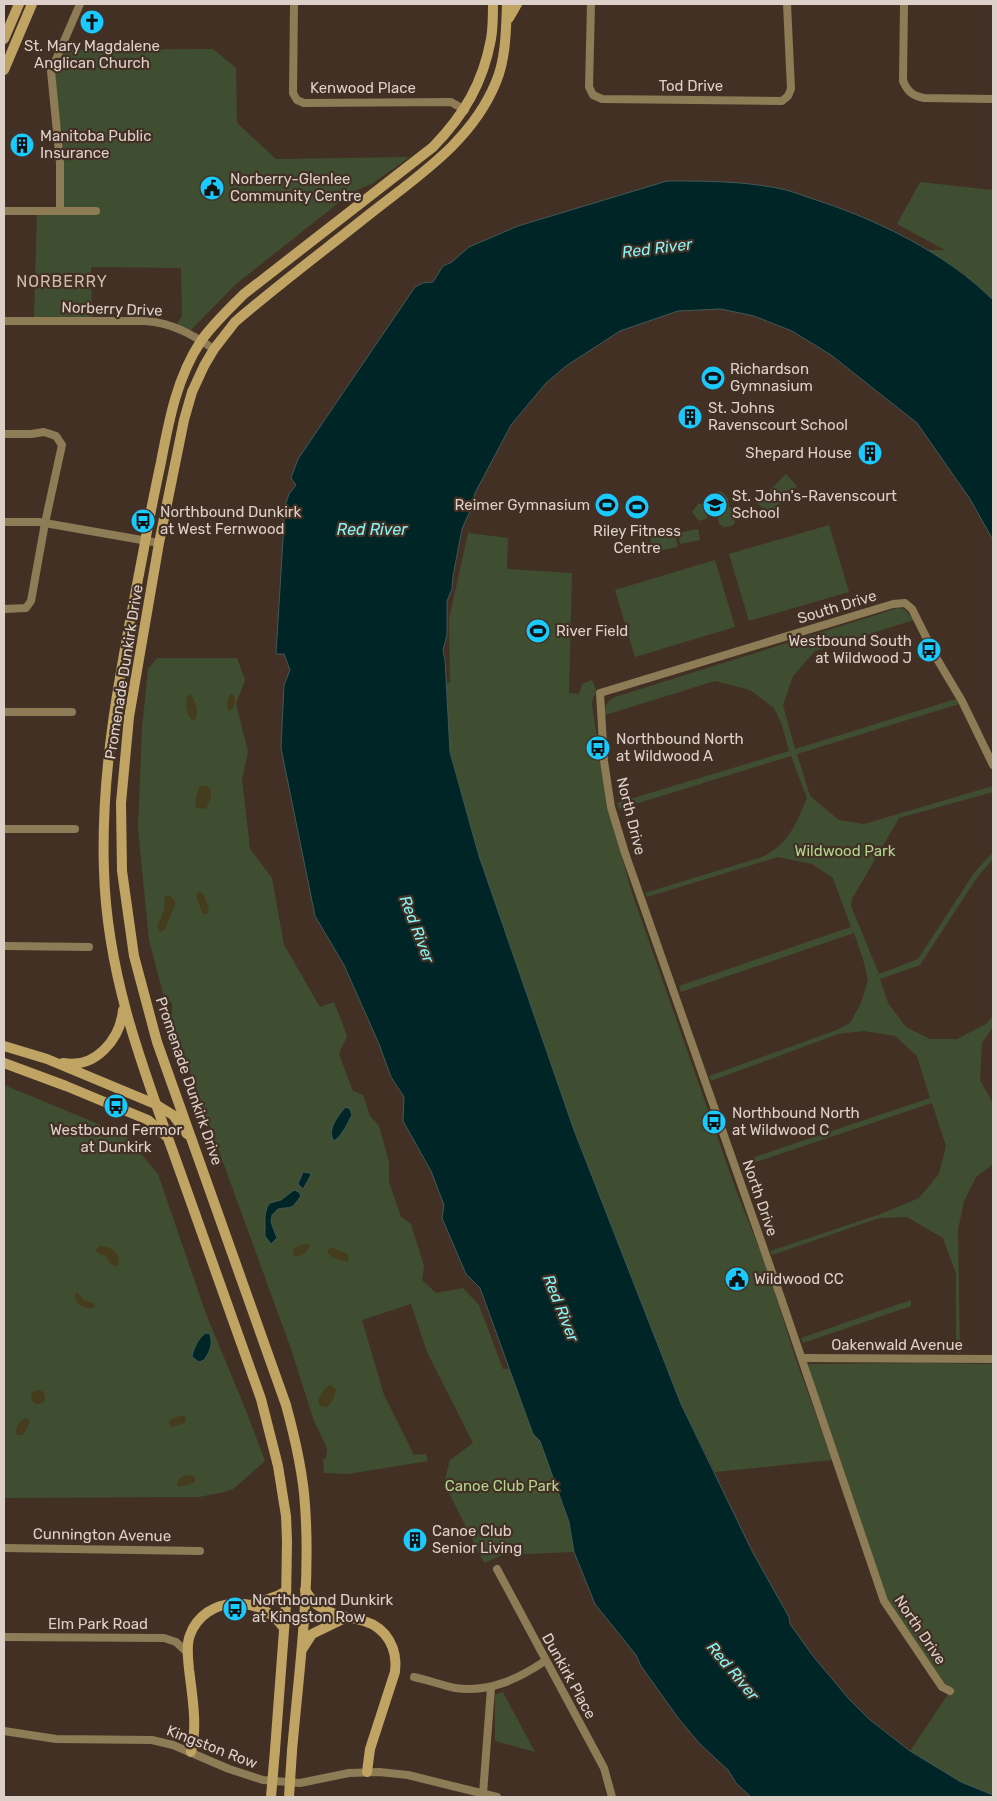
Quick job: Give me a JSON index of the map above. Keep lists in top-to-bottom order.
{
  "streets": {
    "main road": ["Promenade Dunkirk Drive"],
    "street": [
      "Tod Drive",
      "Kenwood Place",
      "Norberry Drive",
      "South Drive",
      "North Drive",
      "Oakenwald Avenue",
      "Cunnington Avenue",
      "Elm Park Road",
      "Dunkirk Place",
      "Kingston Row"
    ]
  },
  "crossings": [
    ["Kenwood Place", "Promenade Dunkirk Drive"],
    ["Norberry Drive", "Promenade Dunkirk Drive"],
    ["South Drive", "North Drive"],
    ["North Drive", "Oakenwald Avenue"]
  ],
  "districts": ["NORBERRY"],
  "water": ["Red River"],
  "parks": ["Wildwood Park", "Canoe Club Park"],
  "places": {
    "church": ["St. Mary Magdalene Anglican Church"],
    "building": [
      "Manitoba Public Insurance",
      "St. Johns Ravenscourt School",
      "Shepard House",
      "Canoe Club Senior Living"
    ],
    "public building": ["Norberry-Glenlee Community Centre", "Wildwood CC"],
    "sports": [
      "Richardson Gymnasium",
      "Reimer Gymnasium",
      "Riley Fitness Centre",
      "River Field"
    ],
    "school or university": ["St. John's-Ravenscourt School"],
    "bus stop": [
      "Northbound Dunkirk at West Fernwood",
      "Westbound South at Wildwood J",
      "Northbound North at Wildwood A",
      "Westbound Fermor at Dunkirk",
      "Northbound North at Wildwood C",
      "Northbound Dunkirk at Kingston Row"
    ]
  }
}
